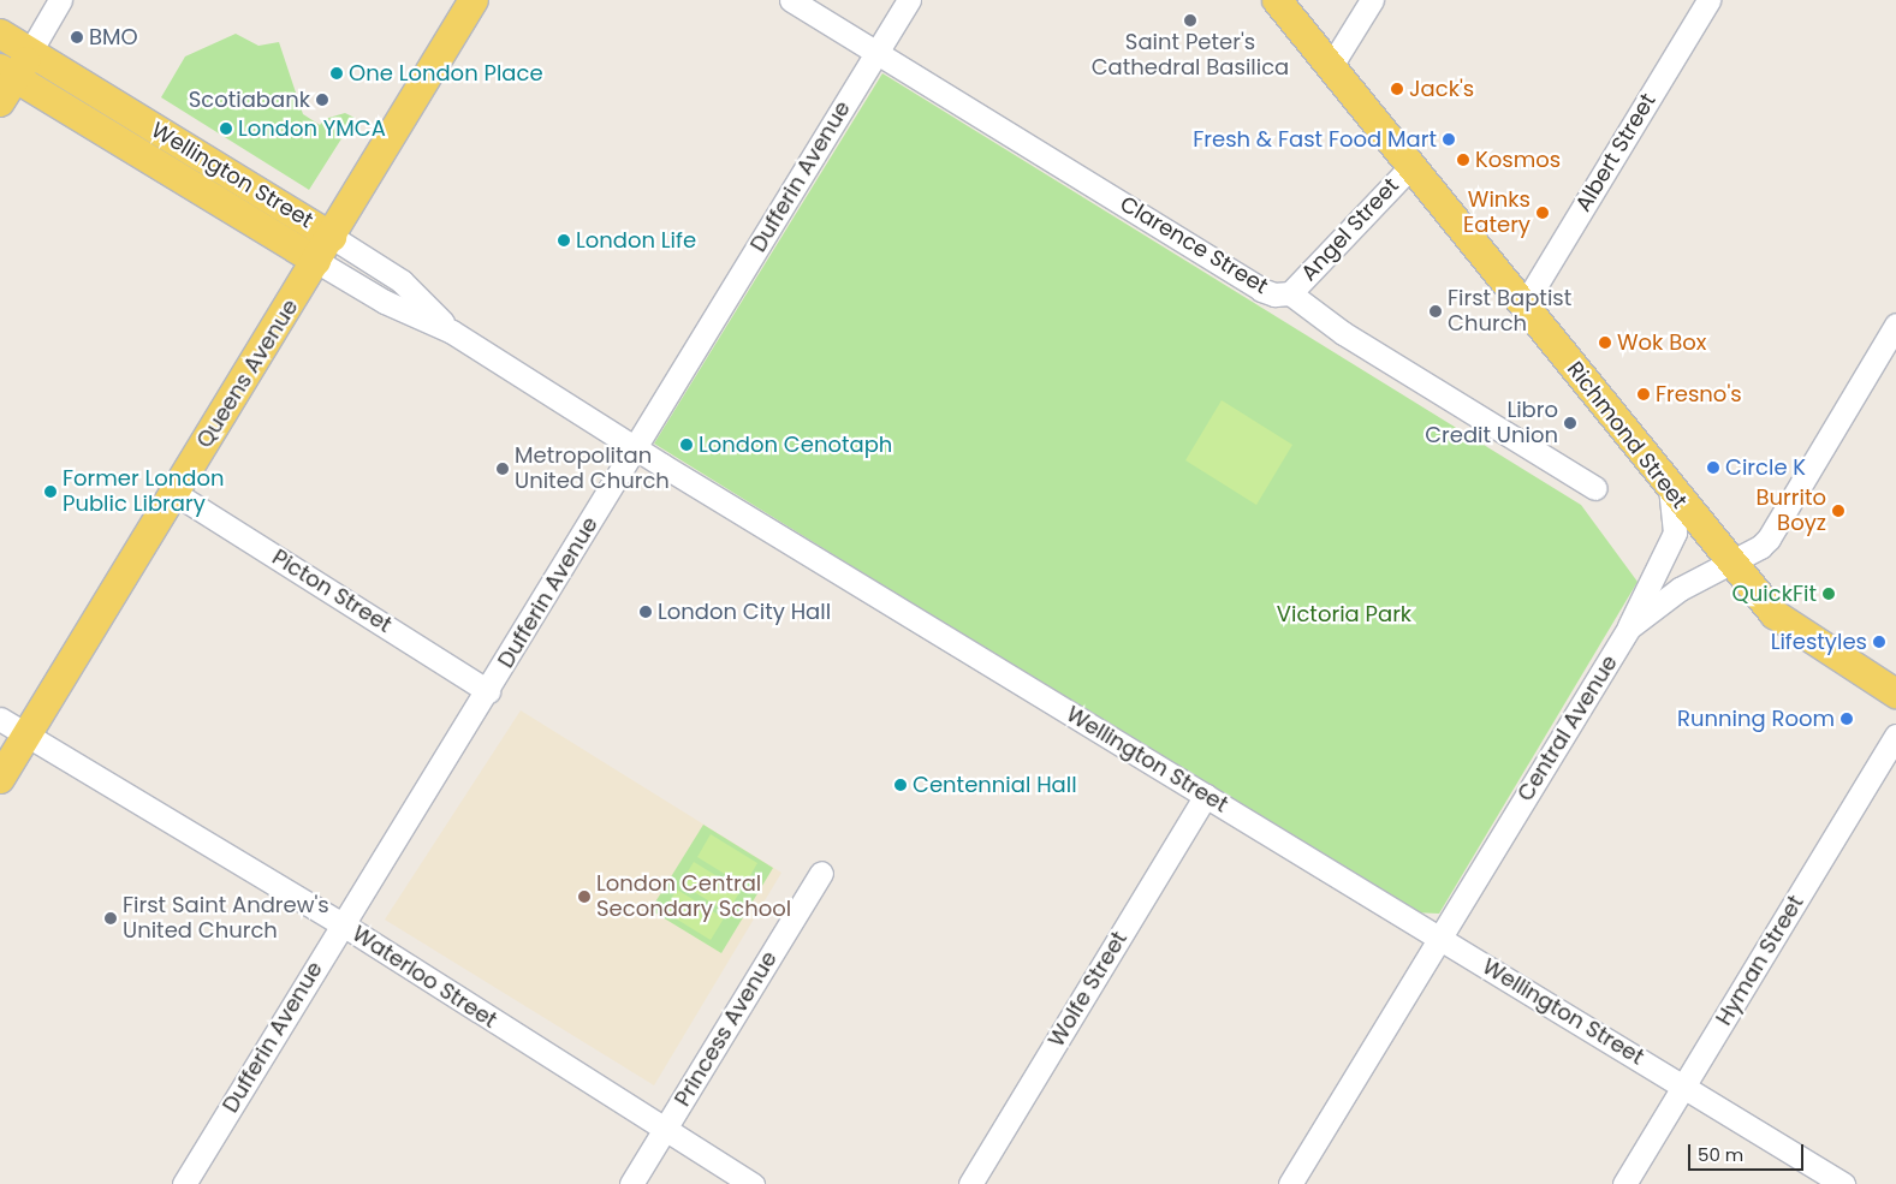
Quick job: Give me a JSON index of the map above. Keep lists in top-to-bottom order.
{
  "streets": {
    "main road": ["Wellington Street", "Queens Avenue", "Richmond Street"],
    "street": [
      "Albert Street",
      "Dufferin Avenue",
      "Angel Street",
      "Clarence Street",
      "Picton Street",
      "Central Avenue",
      "Hyman Street",
      "Waterloo Street",
      "Wolfe Street",
      "Princess Avenue"
    ]
  },
  "crossings": [
    ["Albert Street", "Richmond Street"],
    ["Wellington Street", "Dufferin Avenue"],
    ["Wellington Street", "Queens Avenue"],
    ["Wellington Street", "Central Avenue"],
    ["Wellington Street", "Hyman Street"],
    ["Wellington Street", "Wolfe Street"],
    ["Dufferin Avenue", "Clarence Street"],
    ["Dufferin Avenue", "Picton Street"],
    ["Dufferin Avenue", "Waterloo Street"],
    ["Angel Street", "Clarence Street"],
    ["Angel Street", "Richmond Street"],
    ["Queens Avenue", "Picton Street"],
    ["Queens Avenue", "Waterloo Street"],
    ["Richmond Street", "Central Avenue"],
    ["Waterloo Street", "Princess Avenue"]
  ],
  "parks": ["Victoria Park"],
  "places": [
    "Saint Peter's Cathedral Basilica",
    "BMO",
    "One London Place",
    "Jack's",
    "Scotiabank",
    "London YMCA",
    "Fresh & Fast Food Mart",
    "Kosmos",
    "Winks Eatery",
    "London Life",
    "First Baptist Church",
    "Wok Box",
    "Fresno's",
    "Libro Credit Union",
    "London Cenotaph",
    "Circle K",
    "Metropolitan United Church",
    "Former London Public Library",
    "Burrito Boyz",
    "QuickFit",
    "London City Hall",
    "Lifestyles",
    "Running Room",
    "Centennial Hall",
    "London Central Secondary School",
    "First Saint Andrew's United Church"
  ],
  "scale_bar": "50 m"
}
